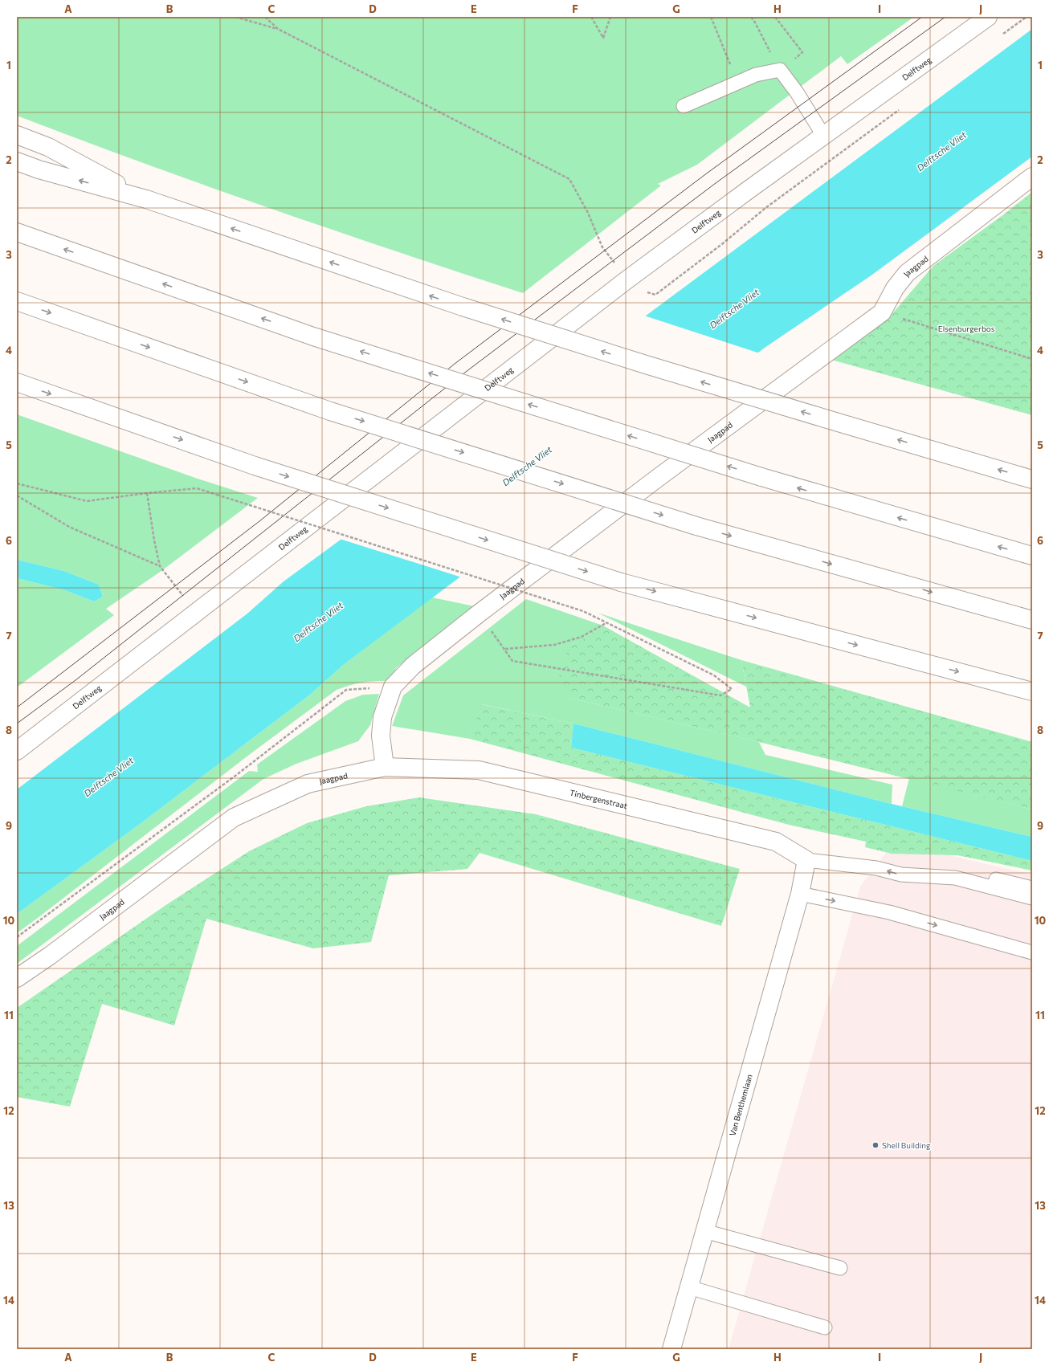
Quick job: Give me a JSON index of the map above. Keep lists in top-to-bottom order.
{
  "streets": {
    "main road": [
      "Delftweg",
      "Jaagpad",
      "Tinbergenstraat",
      "Van Benthemlaan"
    ]
  },
  "crossings": [
    ["Jaagpad", "Tinbergenstraat"],
    ["Tinbergenstraat", "Van Benthemlaan"]
  ],
  "water": ["Delftsche Vliet"],
  "parks": ["Elsenburgerbos"],
  "places": ["Shell Building"],
  "grid": {
    "columns": [
      "A",
      "B",
      "C",
      "D",
      "E",
      "F",
      "G",
      "H",
      "I",
      "J"
    ],
    "rows": [
      "1",
      "2",
      "3",
      "4",
      "5",
      "6",
      "7",
      "8",
      "9",
      "10",
      "11",
      "12",
      "13",
      "14"
    ]
  }
}
